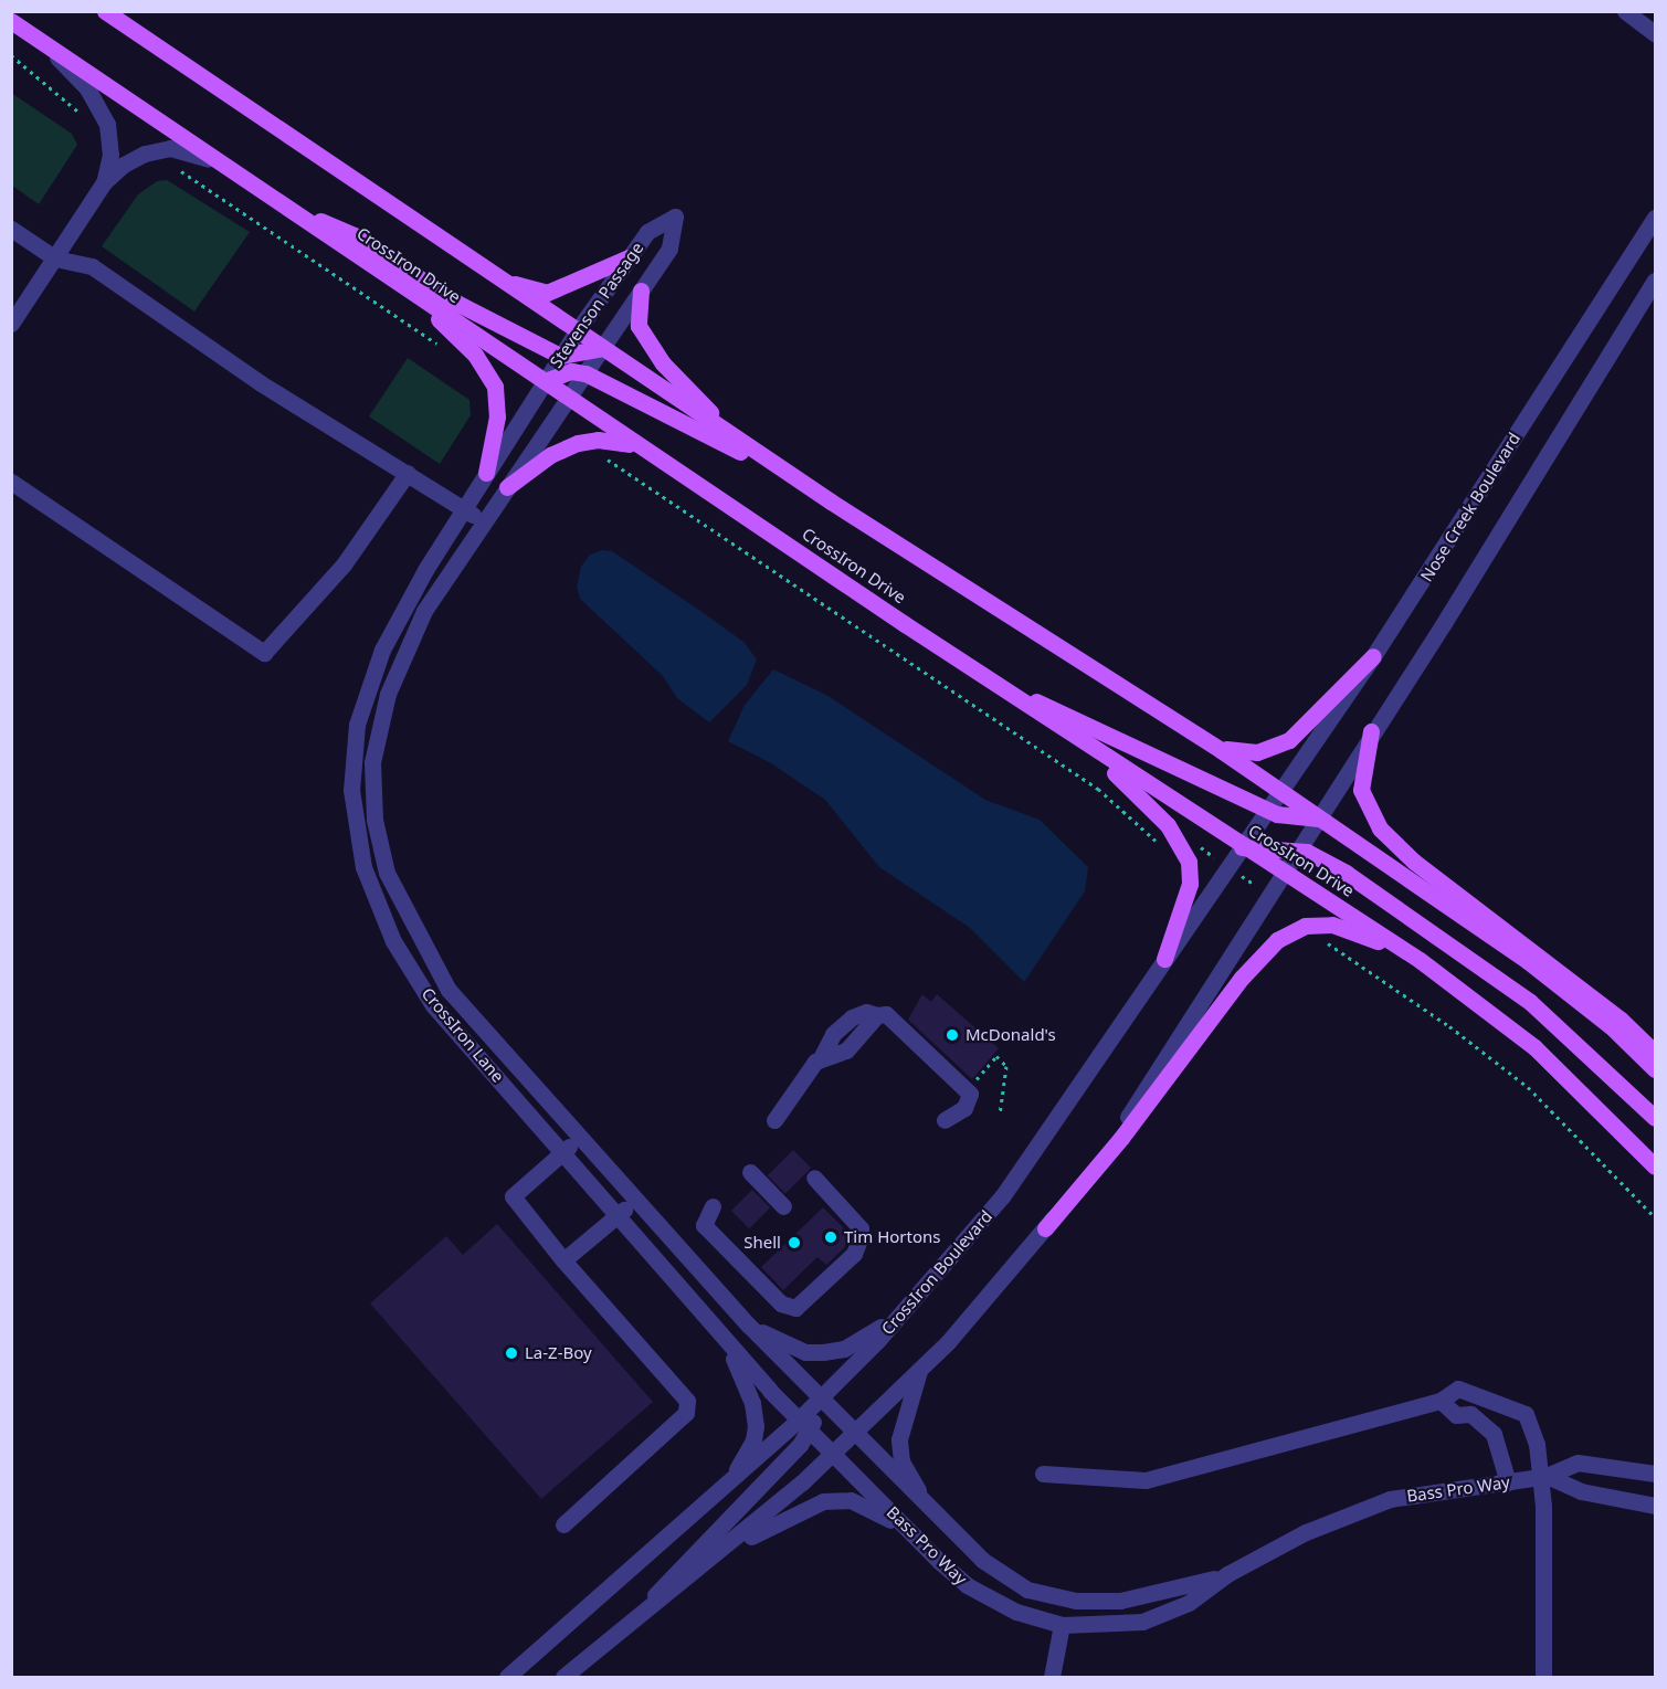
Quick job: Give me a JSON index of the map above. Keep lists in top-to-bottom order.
{
  "streets": {
    "main road": ["CrossIron Drive"],
    "street": [
      "Stevenson Passage",
      "Nose Creek Boulevard",
      "CrossIron Lane",
      "CrossIron Boulevard",
      "Bass Pro Way"
    ]
  },
  "crossings": [
    ["CrossIron Drive", "Stevenson Passage"],
    ["CrossIron Drive", "CrossIron Boulevard"],
    ["Stevenson Passage", "CrossIron Lane"],
    ["Nose Creek Boulevard", "CrossIron Boulevard"],
    ["CrossIron Lane", "CrossIron Boulevard"],
    ["CrossIron Lane", "Bass Pro Way"],
    ["CrossIron Boulevard", "Bass Pro Way"]
  ],
  "places": [
    "McDonald's",
    "Tim Hortons",
    "Shell",
    "La-Z-Boy"
  ]
}
